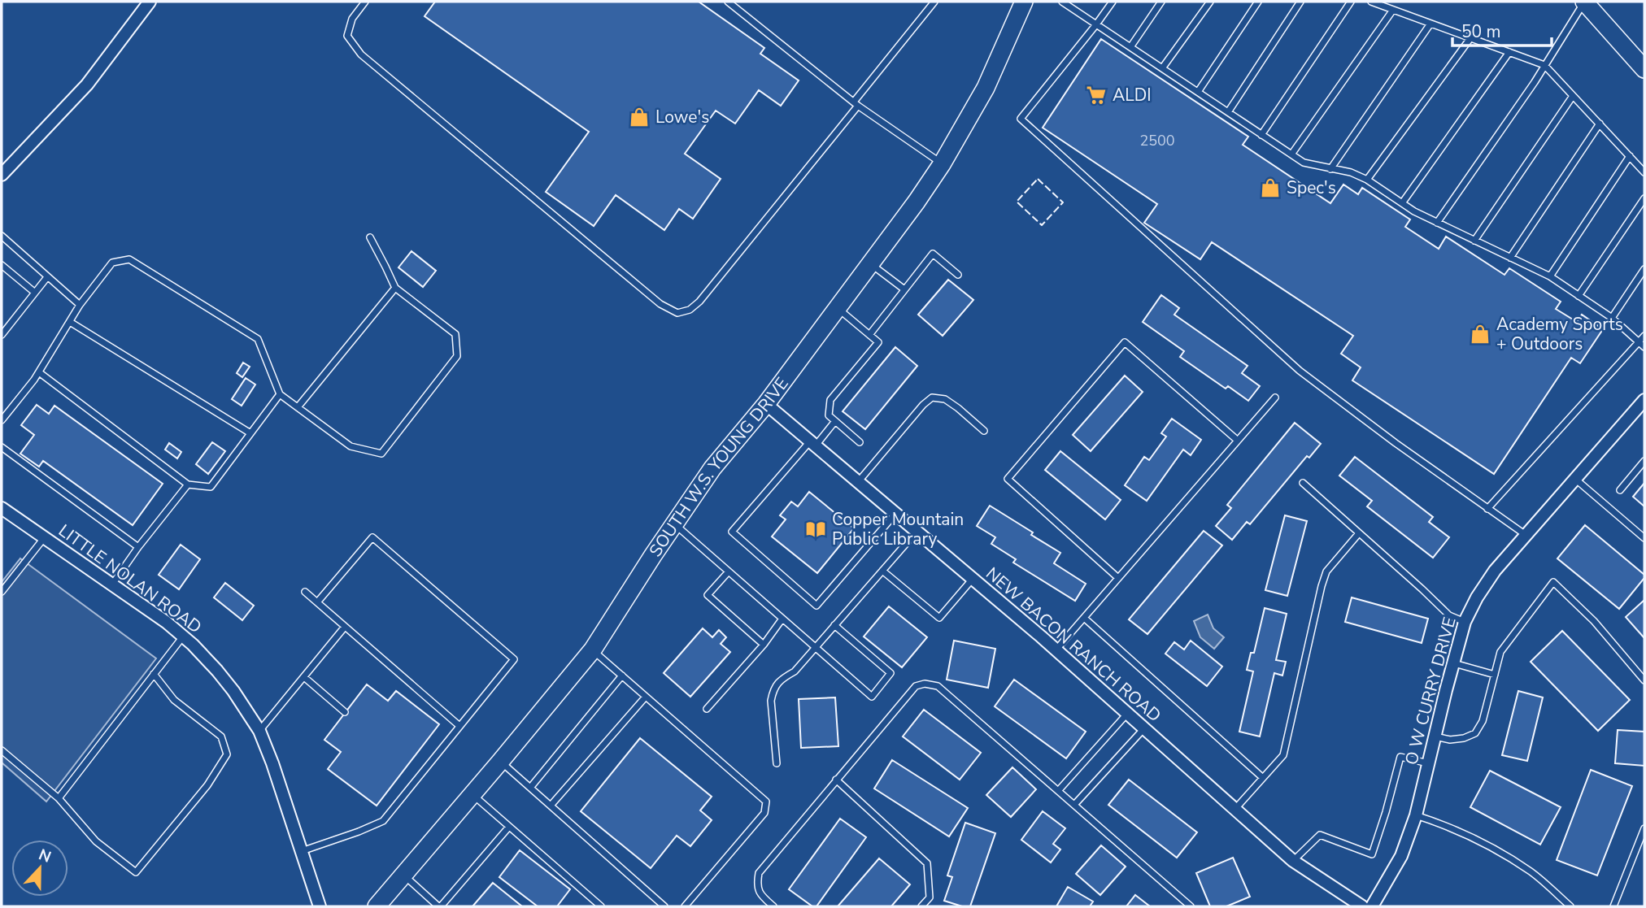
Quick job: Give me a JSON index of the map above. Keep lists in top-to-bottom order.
{
  "streets": {
    "main road": ["SOUTH W.S. YOUNG DRIVE"],
    "street": ["LITTLE NOLAN ROAD", "NEW BACON RANCH ROAD", "O W CURRY DRIVE"]
  },
  "crossings": [
    ["SOUTH W.S. YOUNG DRIVE", "NEW BACON RANCH ROAD"]
  ],
  "places": {
    "supermarket": ["ALDI"],
    "shop": ["Lowe's", "Spec's", "Academy Sports + Outdoors"],
    "library": ["Copper Mountain Public Library"]
  },
  "house_numbers": ["2500"],
  "scale_bar": "50 m",
  "north": "top"
}
